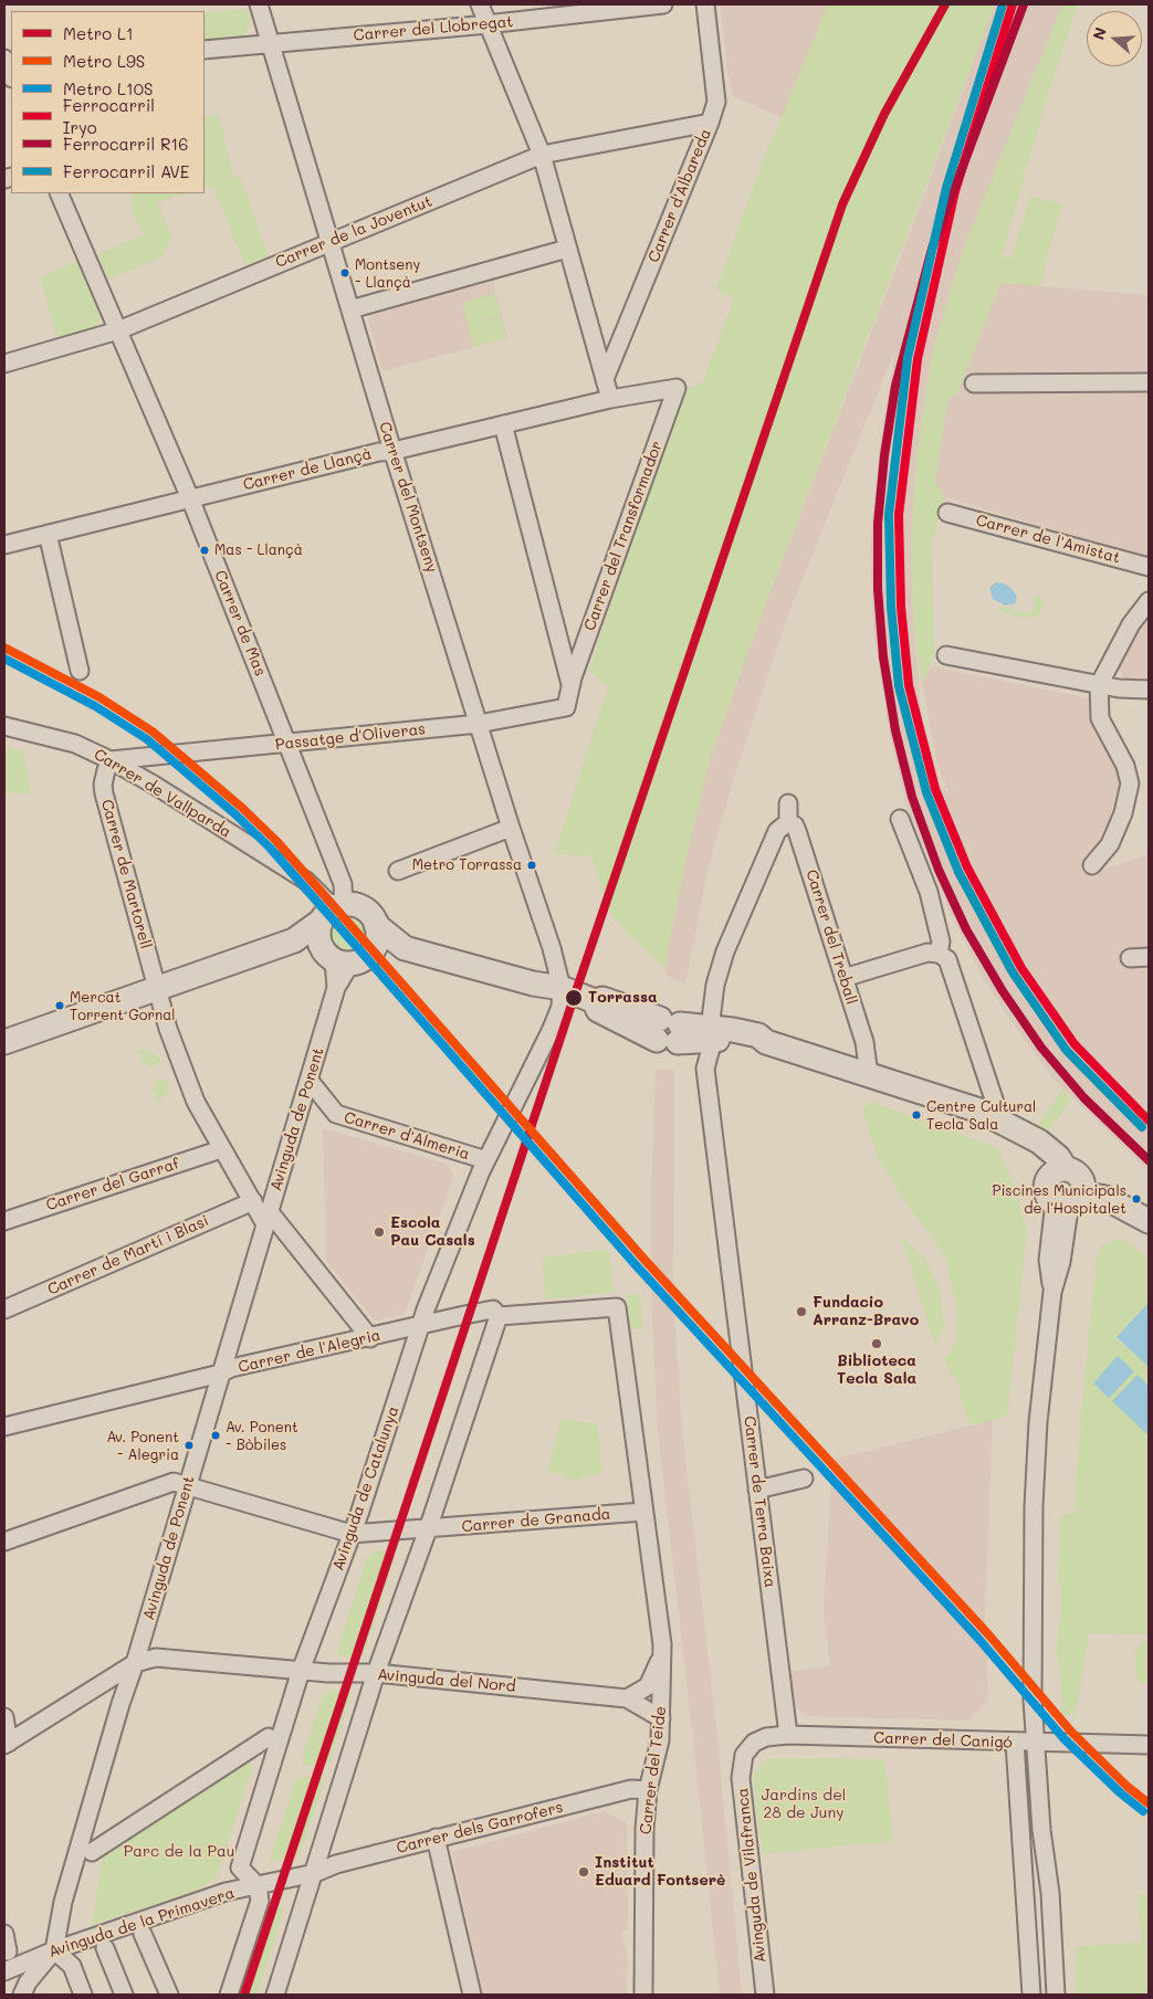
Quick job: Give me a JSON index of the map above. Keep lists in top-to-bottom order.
{
  "streets": {
    "street": [
      "Carrer del Llobregat",
      "Carrer d'Albareda",
      "Carrer de la Joventut",
      "Carrer de Llançà",
      "Carrer del Montseny",
      "Carrer del Transformador",
      "Carrer de l'Amistat",
      "Carrer de Mas",
      "Passatge d'Oliveras",
      "Carrer de Vallparda",
      "Carrer de Martorell",
      "Carrer del Treball",
      "Avinguda de Ponent",
      "Carrer d'Almeria",
      "Carrer del Garraf",
      "Carrer de Martí i Blasi",
      "Carrer de l'Alegria",
      "Avinguda de Catalunya",
      "Carrer de Terra Baixa",
      "Carrer de Granada",
      "Avinguda del Nord",
      "Carrer del Canigó",
      "Carrer del Teide",
      "Carrer dels Garrofers",
      "Avinguda de Vilafranca",
      "Avinguda de la Primavera"
    ]
  },
  "crossings": [
    ["Carrer del Llobregat", "Carrer del Montseny"],
    ["Carrer d'Albareda", "Carrer de la Joventut"],
    ["Carrer de la Joventut", "Carrer del Montseny"],
    ["Carrer de la Joventut", "Carrer de Mas"],
    ["Carrer de Llançà", "Carrer del Montseny"],
    ["Carrer de Llançà", "Carrer del Transformador"],
    ["Carrer de Llançà", "Carrer de Mas"],
    ["Carrer del Montseny", "Passatge d'Oliveras"],
    ["Carrer del Montseny", "Avinguda de Catalunya"],
    ["Carrer del Transformador", "Passatge d'Oliveras"],
    ["Carrer de Mas", "Passatge d'Oliveras"],
    ["Carrer de Mas", "Carrer de Vallparda"],
    ["Carrer de Mas", "Avinguda de Ponent"],
    ["Passatge d'Oliveras", "Carrer de Vallparda"],
    ["Passatge d'Oliveras", "Carrer de Martorell"],
    ["Carrer de Vallparda", "Carrer de Martorell"],
    ["Carrer de Vallparda", "Avinguda de Ponent"],
    ["Carrer de Martorell", "Avinguda de Ponent"],
    ["Carrer de Martorell", "Carrer del Garraf"],
    ["Carrer de Martorell", "Carrer de Martí i Blasi"],
    ["Carrer de Martorell", "Carrer de l'Alegria"],
    ["Carrer del Treball", "Carrer de Terra Baixa"],
    ["Avinguda de Ponent", "Carrer d'Almeria"],
    ["Avinguda de Ponent", "Carrer de l'Alegria"],
    ["Avinguda de Ponent", "Avinguda del Nord"],
    ["Avinguda de Ponent", "Avinguda de la Primavera"],
    ["Carrer d'Almeria", "Avinguda de Catalunya"],
    ["Carrer de l'Alegria", "Avinguda de Catalunya"],
    ["Carrer de l'Alegria", "Carrer del Teide"],
    ["Avinguda de Catalunya", "Carrer de Granada"],
    ["Avinguda de Catalunya", "Avinguda del Nord"],
    ["Avinguda de Catalunya", "Avinguda de la Primavera"],
    ["Carrer de Terra Baixa", "Carrer del Canigó"],
    ["Carrer de Granada", "Carrer del Teide"],
    ["Avinguda del Nord", "Carrer del Teide"],
    ["Carrer del Canigó", "Avinguda de Vilafranca"],
    ["Carrer del Teide", "Carrer dels Garrofers"],
    ["Carrer dels Garrofers", "Avinguda de la Primavera"]
  ],
  "parks": ["Jardins del 28 de Juny", "Parc de la Pau"],
  "places": [
    "Montseny - Llançà",
    "Mas - Llançà",
    "Metro Torrassa",
    "Torrassa",
    "Mercat Torrent Gornal",
    "Centre Cultural Tecla Sala",
    "Piscines Municipals de l'Hospitalet",
    "Escola Pau Casals",
    "Fundacio Arranz-Bravo",
    "Biblioteca Tecla Sala",
    "Av. Ponent - Bòbiles",
    "Av. Ponent - Alegria",
    "Institut Eduard Fontserè"
  ],
  "lines": [
    "metro line L1",
    "rail line Iryo",
    "rail line R16",
    "rail line AVE",
    "metro line L9S",
    "metro line L10S"
  ],
  "legend": [
    "Metro L1",
    "Metro L9S",
    "Metro L10S",
    "Ferrocarril Iryo",
    "Ferrocarril R16",
    "Ferrocarril AVE"
  ],
  "north": "left"
}
